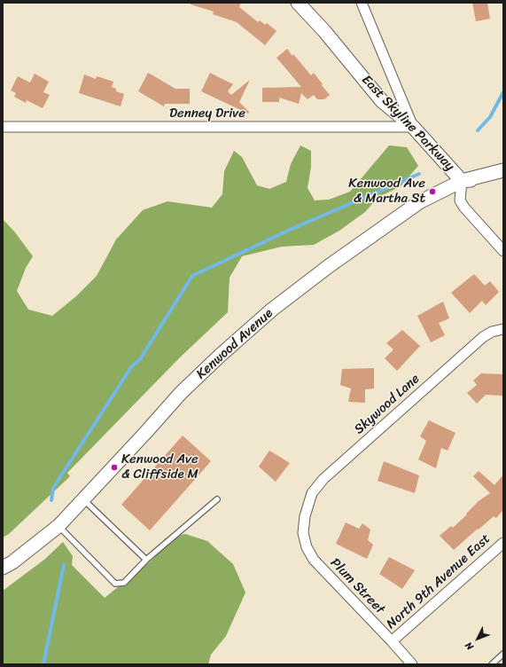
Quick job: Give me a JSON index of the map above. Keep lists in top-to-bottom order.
{
  "streets": {
    "street": [
      "Denney Drive",
      "East Skyline Parkway",
      "Kenwood Avenue",
      "Skywood Lane",
      "North 9th Avenue East",
      "Plum Street"
    ]
  },
  "crossings": [
    ["Denney Drive", "East Skyline Parkway"],
    ["East Skyline Parkway", "Kenwood Avenue"],
    ["Skywood Lane", "Plum Street"],
    ["North 9th Avenue East", "Plum Street"]
  ],
  "places": ["Kenwood Ave & Martha St", "Kenwood Ave & Cliffside M"],
  "north": "bottom left"
}
